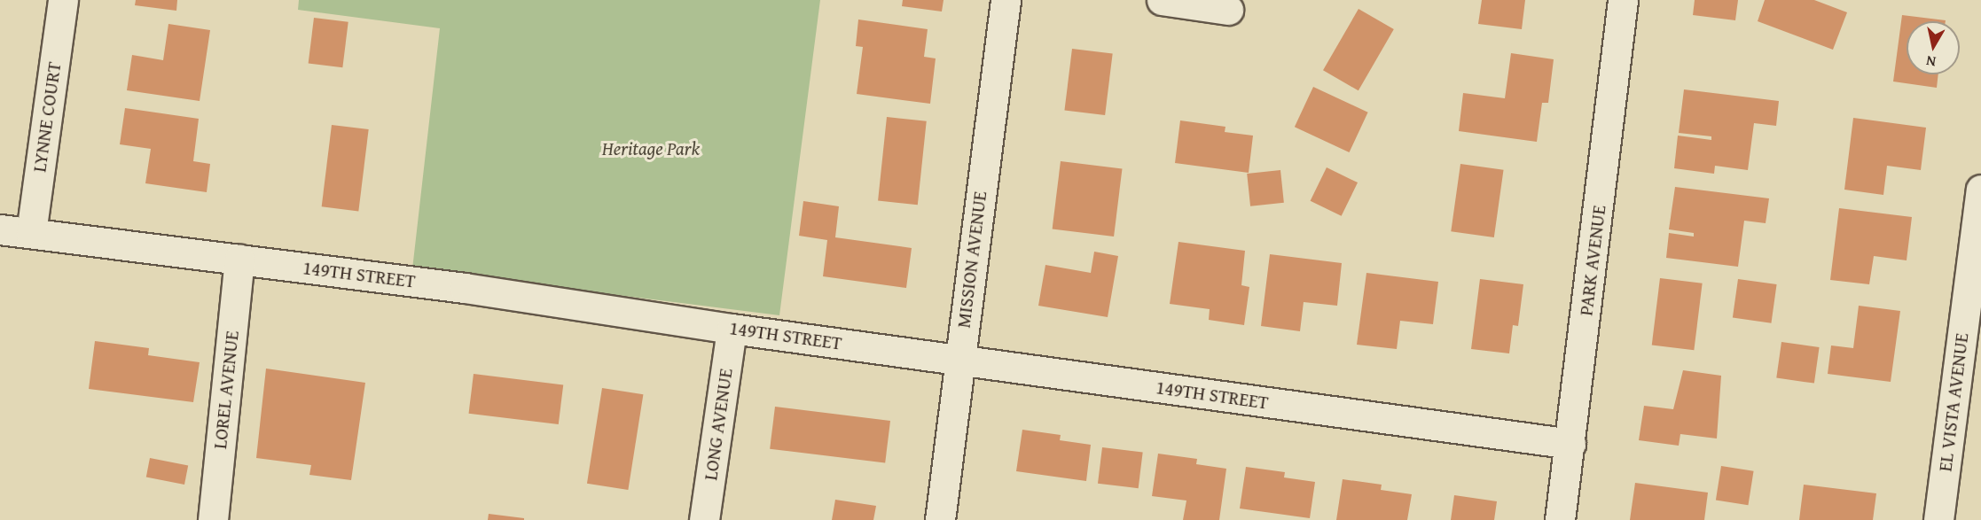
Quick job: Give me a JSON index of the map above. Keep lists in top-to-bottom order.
{
  "streets": {
    "street": [
      "LYNNE COURT",
      "MISSION AVENUE",
      "PARK AVENUE",
      "149TH STREET",
      "LOREL AVENUE",
      "EL VISTA AVENUE",
      "LONG AVENUE"
    ]
  },
  "crossings": [
    ["LYNNE COURT", "149TH STREET"],
    ["MISSION AVENUE", "149TH STREET"],
    ["PARK AVENUE", "149TH STREET"],
    ["149TH STREET", "LOREL AVENUE"],
    ["149TH STREET", "LONG AVENUE"]
  ],
  "parks": ["Heritage Park"],
  "north": "bottom"
}
